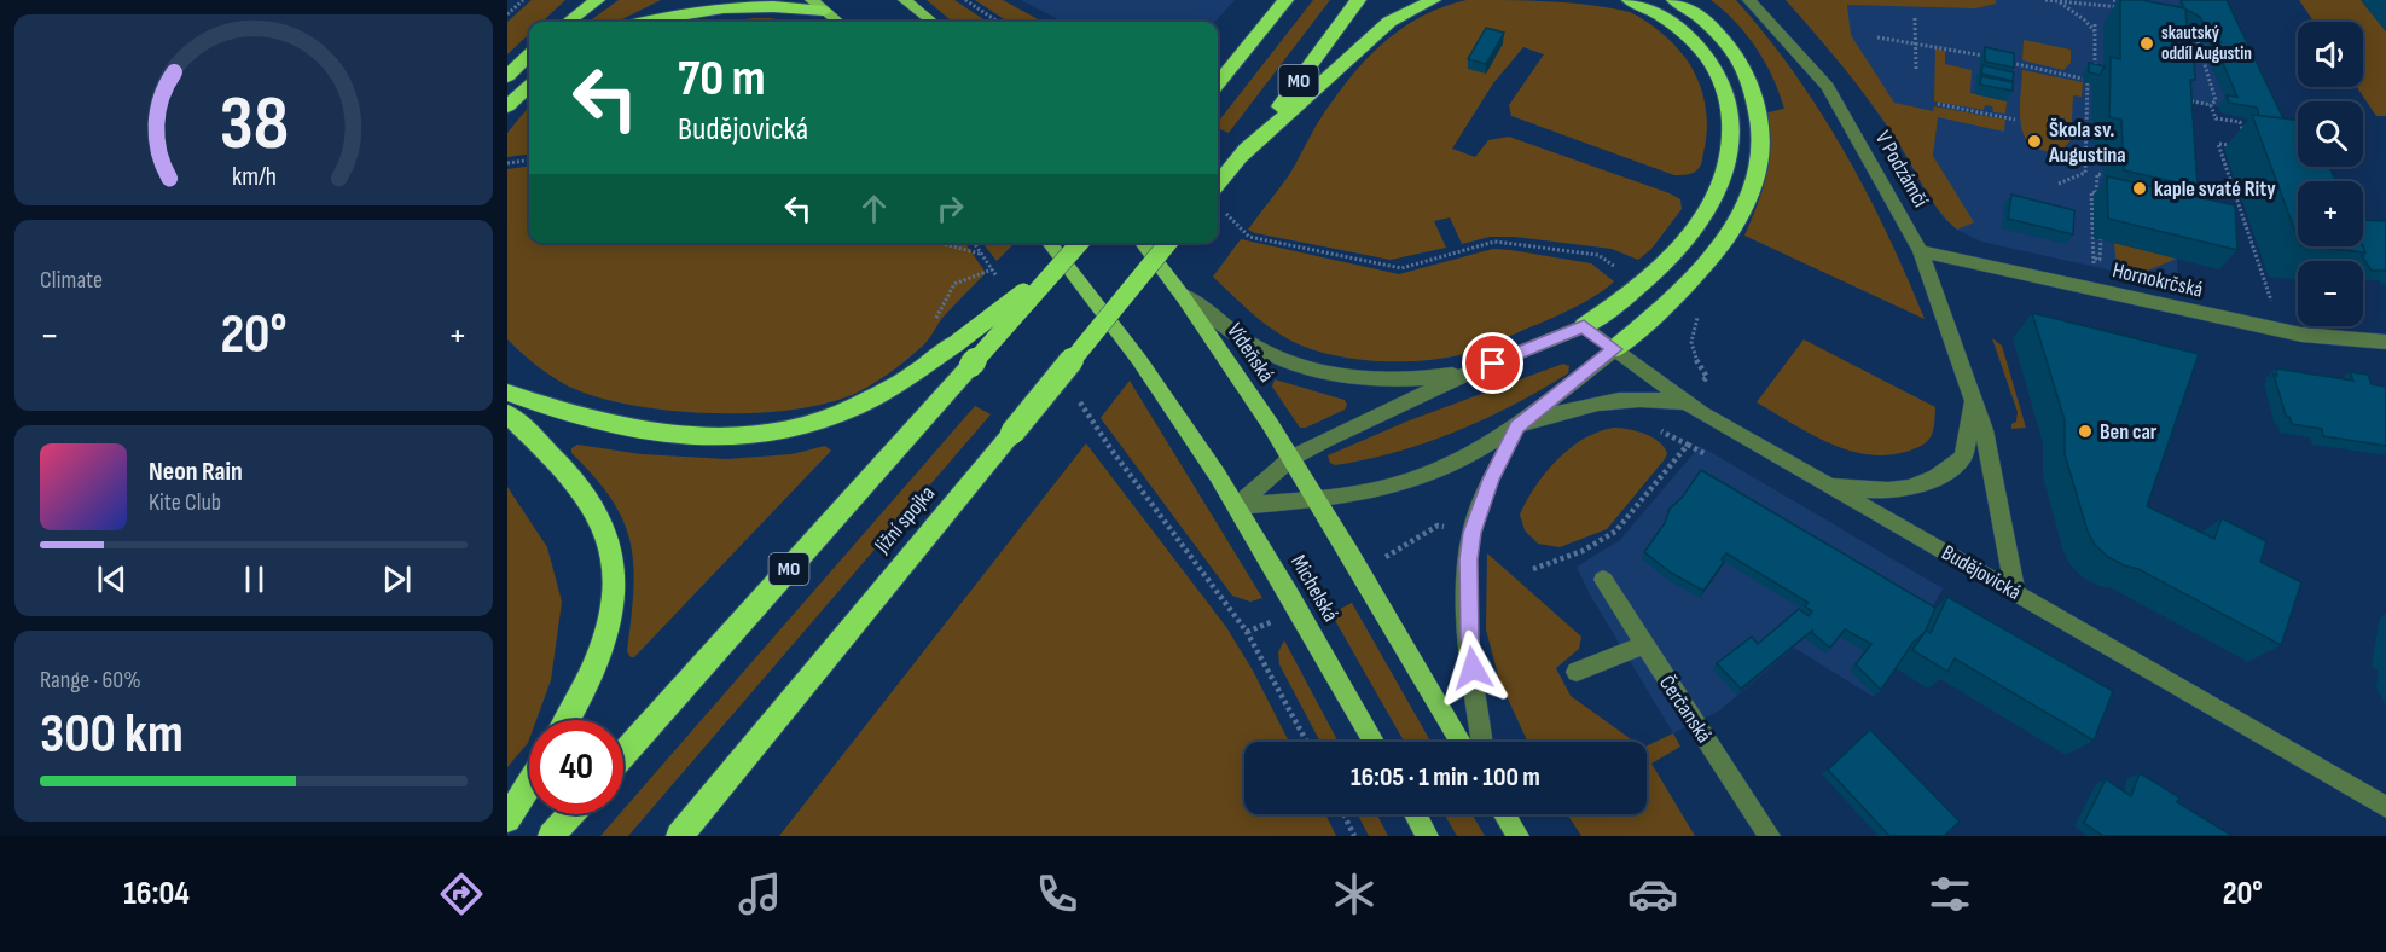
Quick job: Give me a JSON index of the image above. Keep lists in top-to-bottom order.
{
  "streets": {
    "highway": ["MO", "Jižní spojka"],
    "main road": ["Vídeňská", "Michelská"],
    "street": [
      "V Podzámčí",
      "Hornokrčská",
      "Budějovická",
      "Čerčanská"
    ]
  },
  "crossings": [
    ["V Podzámčí", "Hornokrčská"],
    ["V Podzámčí", "Budějovická"]
  ],
  "places": [
    "skautský oddíl Augustin",
    "Škola sv. Augustina",
    "kaple svaté Rity",
    "Ben car"
  ],
  "page": {
    "map_buttons": ["+", "−"],
    "turn": ["70 m", "Budějovická"],
    "tile": [
      "Climate",
      ["Range · 60%", "300 km"]
    ],
    "heat": ["−", "20°", "+"],
    "song": ["Neon Rain", "Kite Club"],
    "limit": "40",
    "trip": "16:05 · 1 min · 100 m",
    "tabs": ["16:04", "20°"],
    "gauge": ["38", "km/h"]
  }
}
